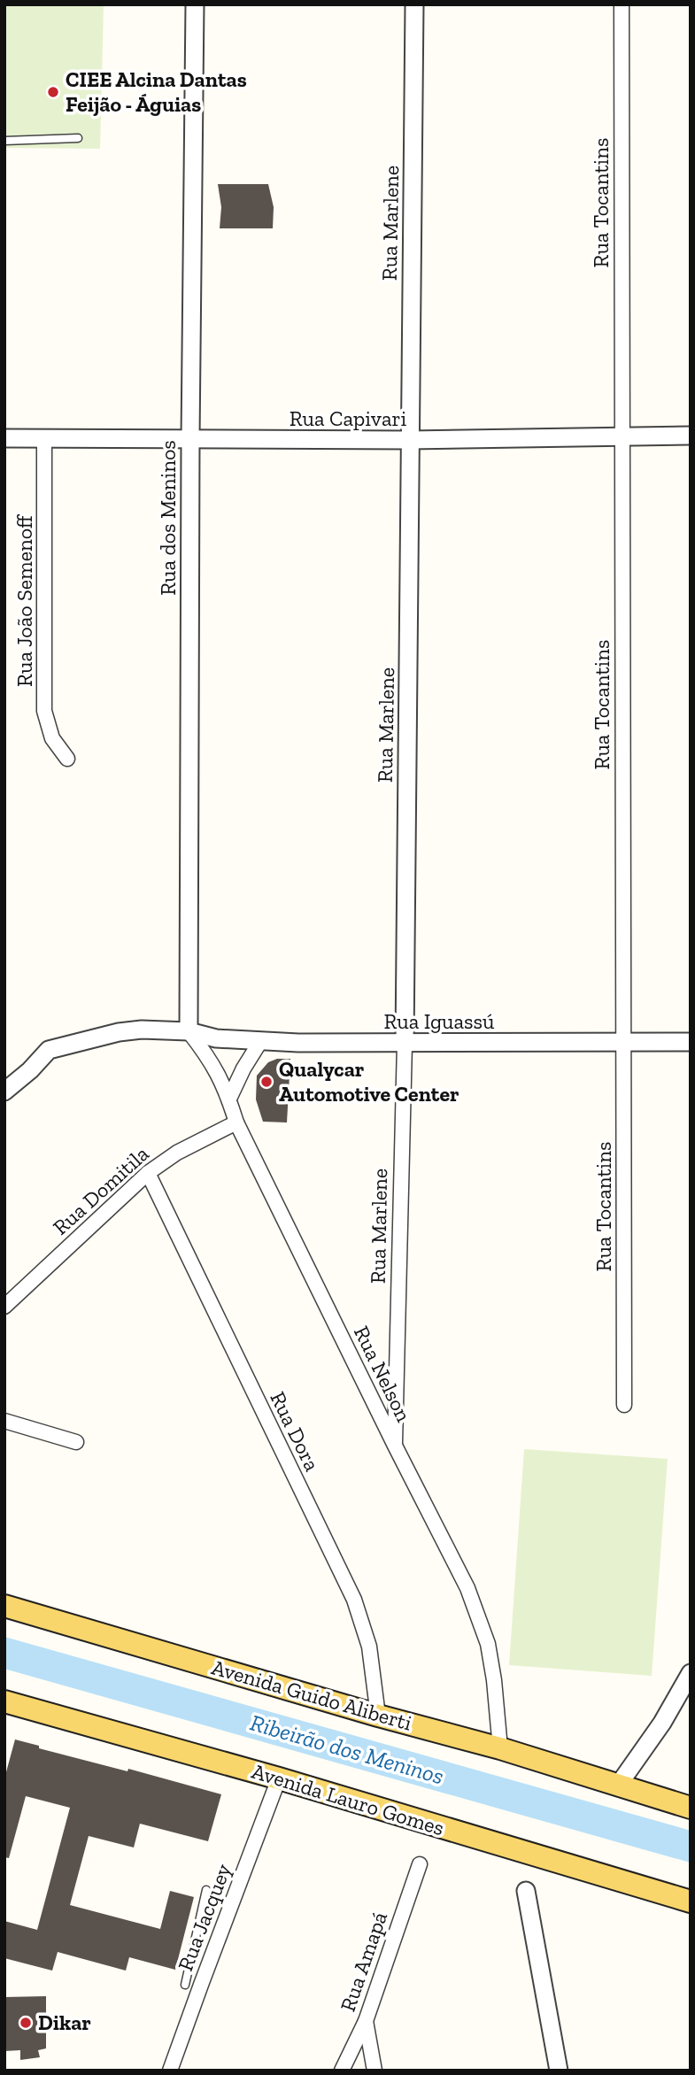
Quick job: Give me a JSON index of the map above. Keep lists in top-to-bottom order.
{
  "streets": {
    "main road": ["Avenida Guido Aliberti", "Avenida Lauro Gomes"],
    "street": [
      "Rua Tocantins",
      "Rua Marlene",
      "Rua Capivari",
      "Rua dos Meninos",
      "Rua João Semenoff",
      "Rua Iguassú",
      "Rua Domitila",
      "Rua Nelson",
      "Rua Dora",
      "Rua Jacquey",
      "Rua Amapá"
    ]
  },
  "crossings": [
    ["Rua Tocantins", "Rua Capivari"],
    ["Rua Tocantins", "Rua Iguassú"],
    ["Rua Marlene", "Rua Capivari"],
    ["Rua Marlene", "Rua Iguassú"],
    ["Rua Marlene", "Rua Nelson"],
    ["Rua Capivari", "Rua dos Meninos"],
    ["Rua Capivari", "Rua João Semenoff"],
    ["Rua dos Meninos", "Rua Iguassú"],
    ["Rua dos Meninos", "Rua Nelson"],
    ["Rua Iguassú", "Rua Nelson"],
    ["Rua Domitila", "Rua Nelson"],
    ["Rua Domitila", "Rua Dora"],
    ["Rua Nelson", "Avenida Guido Aliberti"],
    ["Rua Dora", "Avenida Guido Aliberti"],
    ["Avenida Lauro Gomes", "Rua Jacquey"]
  ],
  "water": ["Ribeirão dos Meninos"],
  "places": ["CIEE Alcina Dantas Feijão - Águias", "Qualycar Automotive Center", "Dikar"]
}
